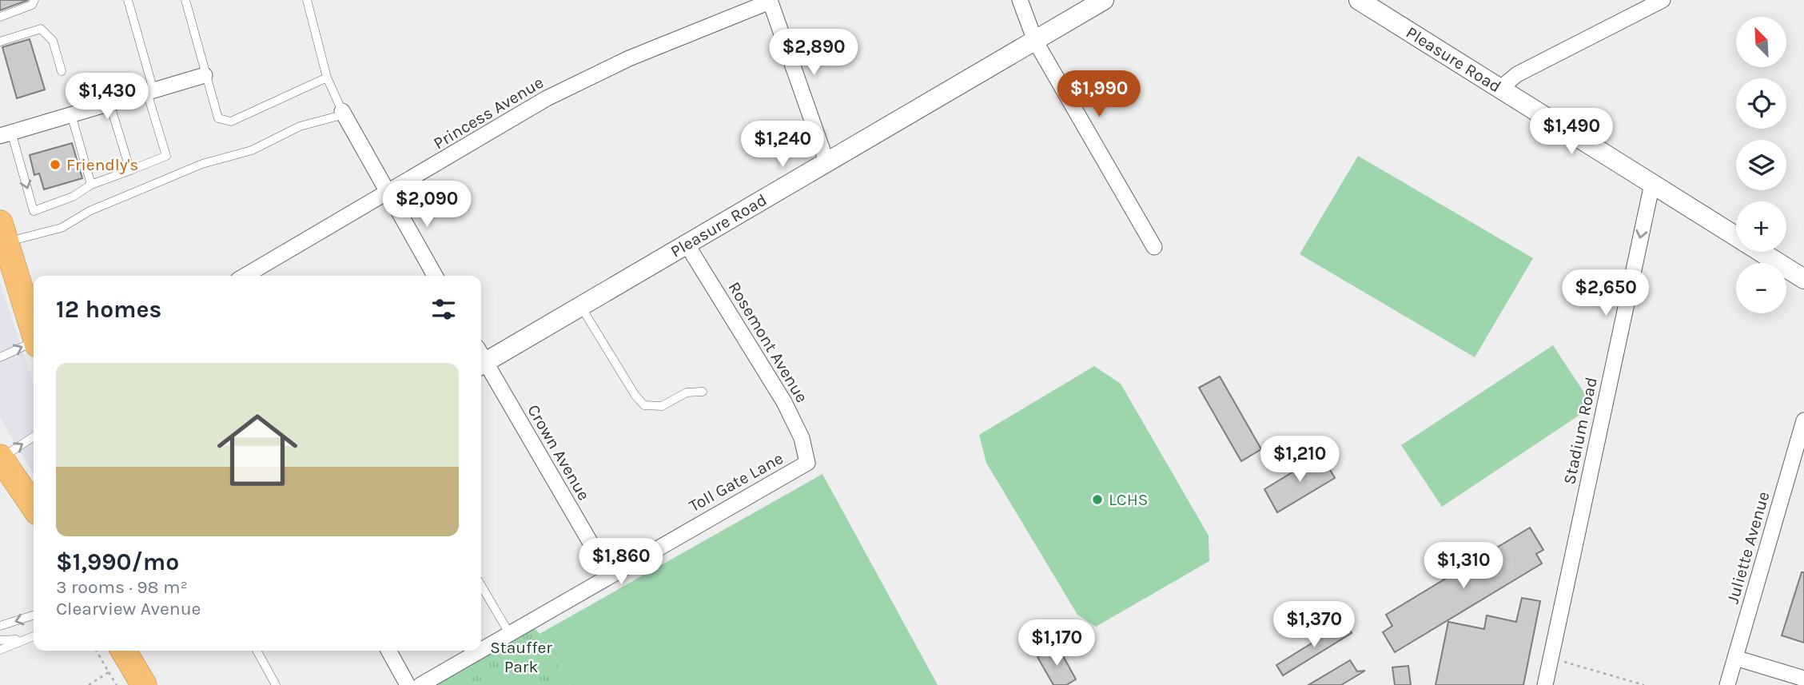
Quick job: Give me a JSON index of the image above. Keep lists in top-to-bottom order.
{
  "streets": {
    "street": [
      "Pleasure Road",
      "Princess Avenue",
      "Rosemont Avenue",
      "Stadium Road",
      "Crown Avenue",
      "Toll Gate Lane",
      "Juliette Avenue"
    ]
  },
  "crossings": [
    ["Pleasure Road", "Rosemont Avenue"],
    ["Pleasure Road", "Stadium Road"],
    ["Rosemont Avenue", "Toll Gate Lane"],
    ["Crown Avenue", "Toll Gate Lane"]
  ],
  "one_way": ["Stadium Road"],
  "parks": ["Stauffer Park"],
  "places": ["Friendly's", "LCHS"],
  "north": "top left",
  "page": {
    "map_buttons": ["+", "−"],
    "price": [
      "$2,890",
      "$1,990",
      "$1,430",
      "$1,490",
      "$1,240",
      "$2,090",
      "$2,650",
      "$1,210",
      "$1,860",
      "$1,310",
      "$1,370",
      "$1,170"
    ],
    "heading": "12 homes",
    "list": [
      {
        "name": "$1,990/mo",
        "note": "3 rooms · 98 m² · Clearview Avenue"
      }
    ]
  }
}
